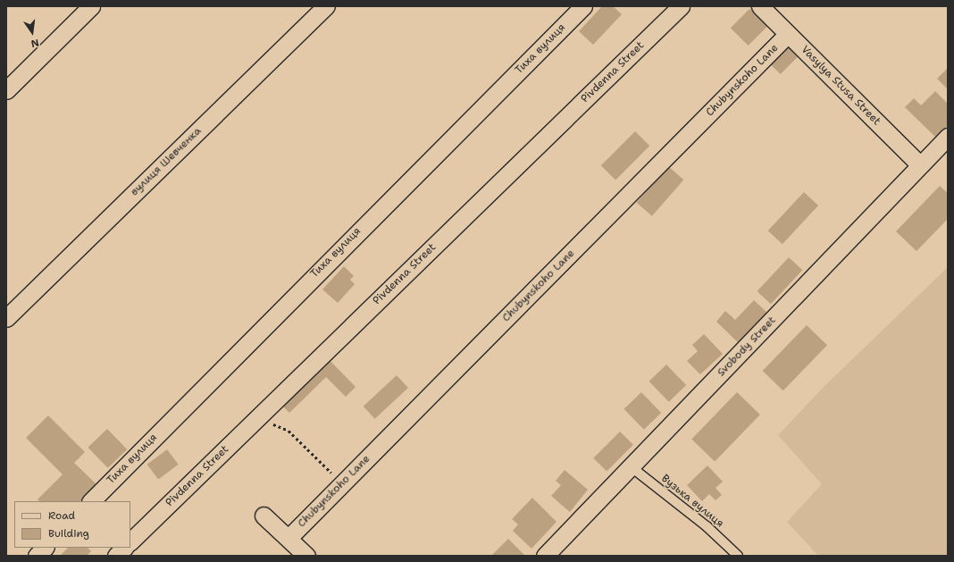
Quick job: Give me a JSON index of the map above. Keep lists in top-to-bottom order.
{
  "streets": {
    "street": [
      "Тиха вулиця",
      "Pivdenna Street",
      "Chubynskoho Lane",
      "Vasylya Stusa Street",
      "вулиця Шевченка",
      "Svobody Street"
    ],
    "lane": ["Вузька вулиця"]
  },
  "crossings": [
    ["Chubynskoho Lane", "Vasylya Stusa Street"],
    ["Vasylya Stusa Street", "Svobody Street"],
    ["Svobody Street", "Вузька вулиця"]
  ],
  "legend": ["Road", "Building"],
  "north": "bottom"
}
